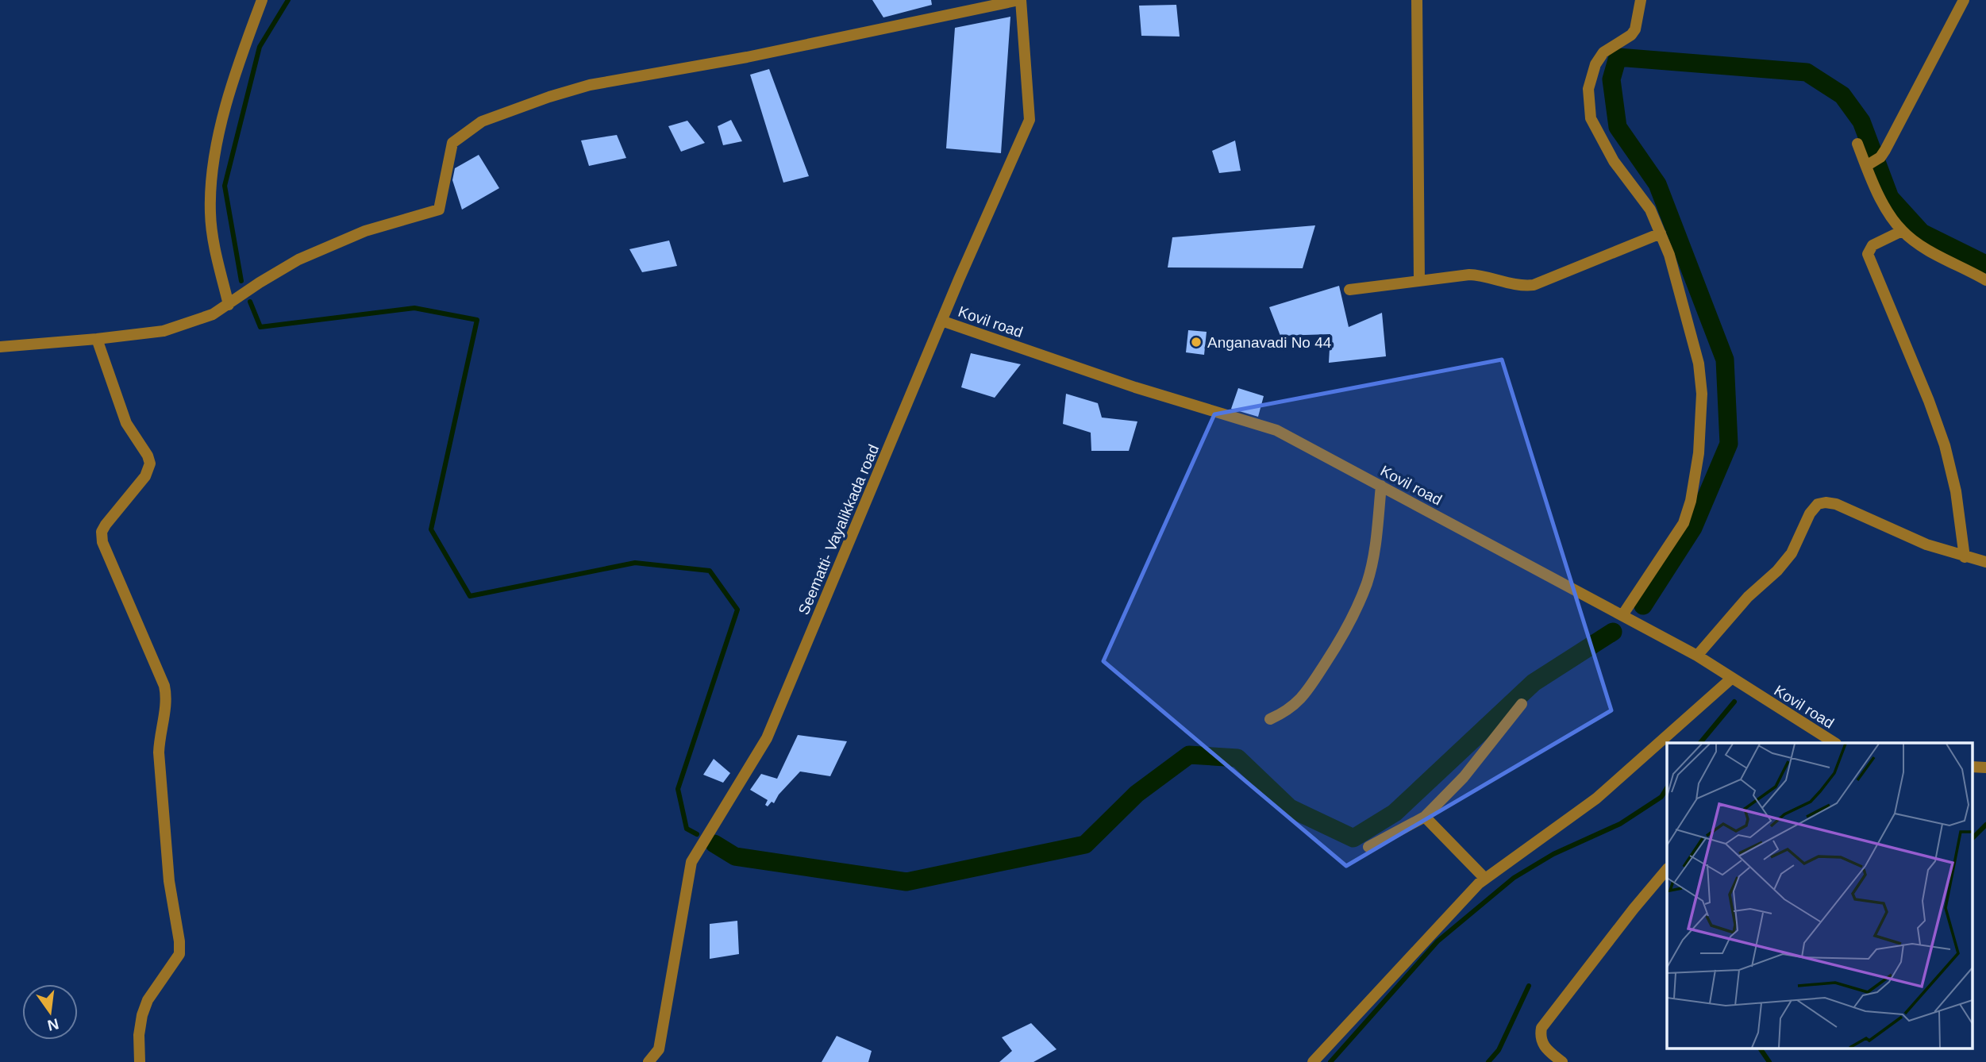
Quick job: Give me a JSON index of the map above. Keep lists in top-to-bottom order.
{
  "streets": {
    "street": ["Kovil road", "Seematti- Vayalikkada road"]
  },
  "crossings": [
    ["Kovil road", "Seematti- Vayalikkada road"]
  ],
  "places": ["Anganavadi No 44"],
  "north": "bottom"
}
